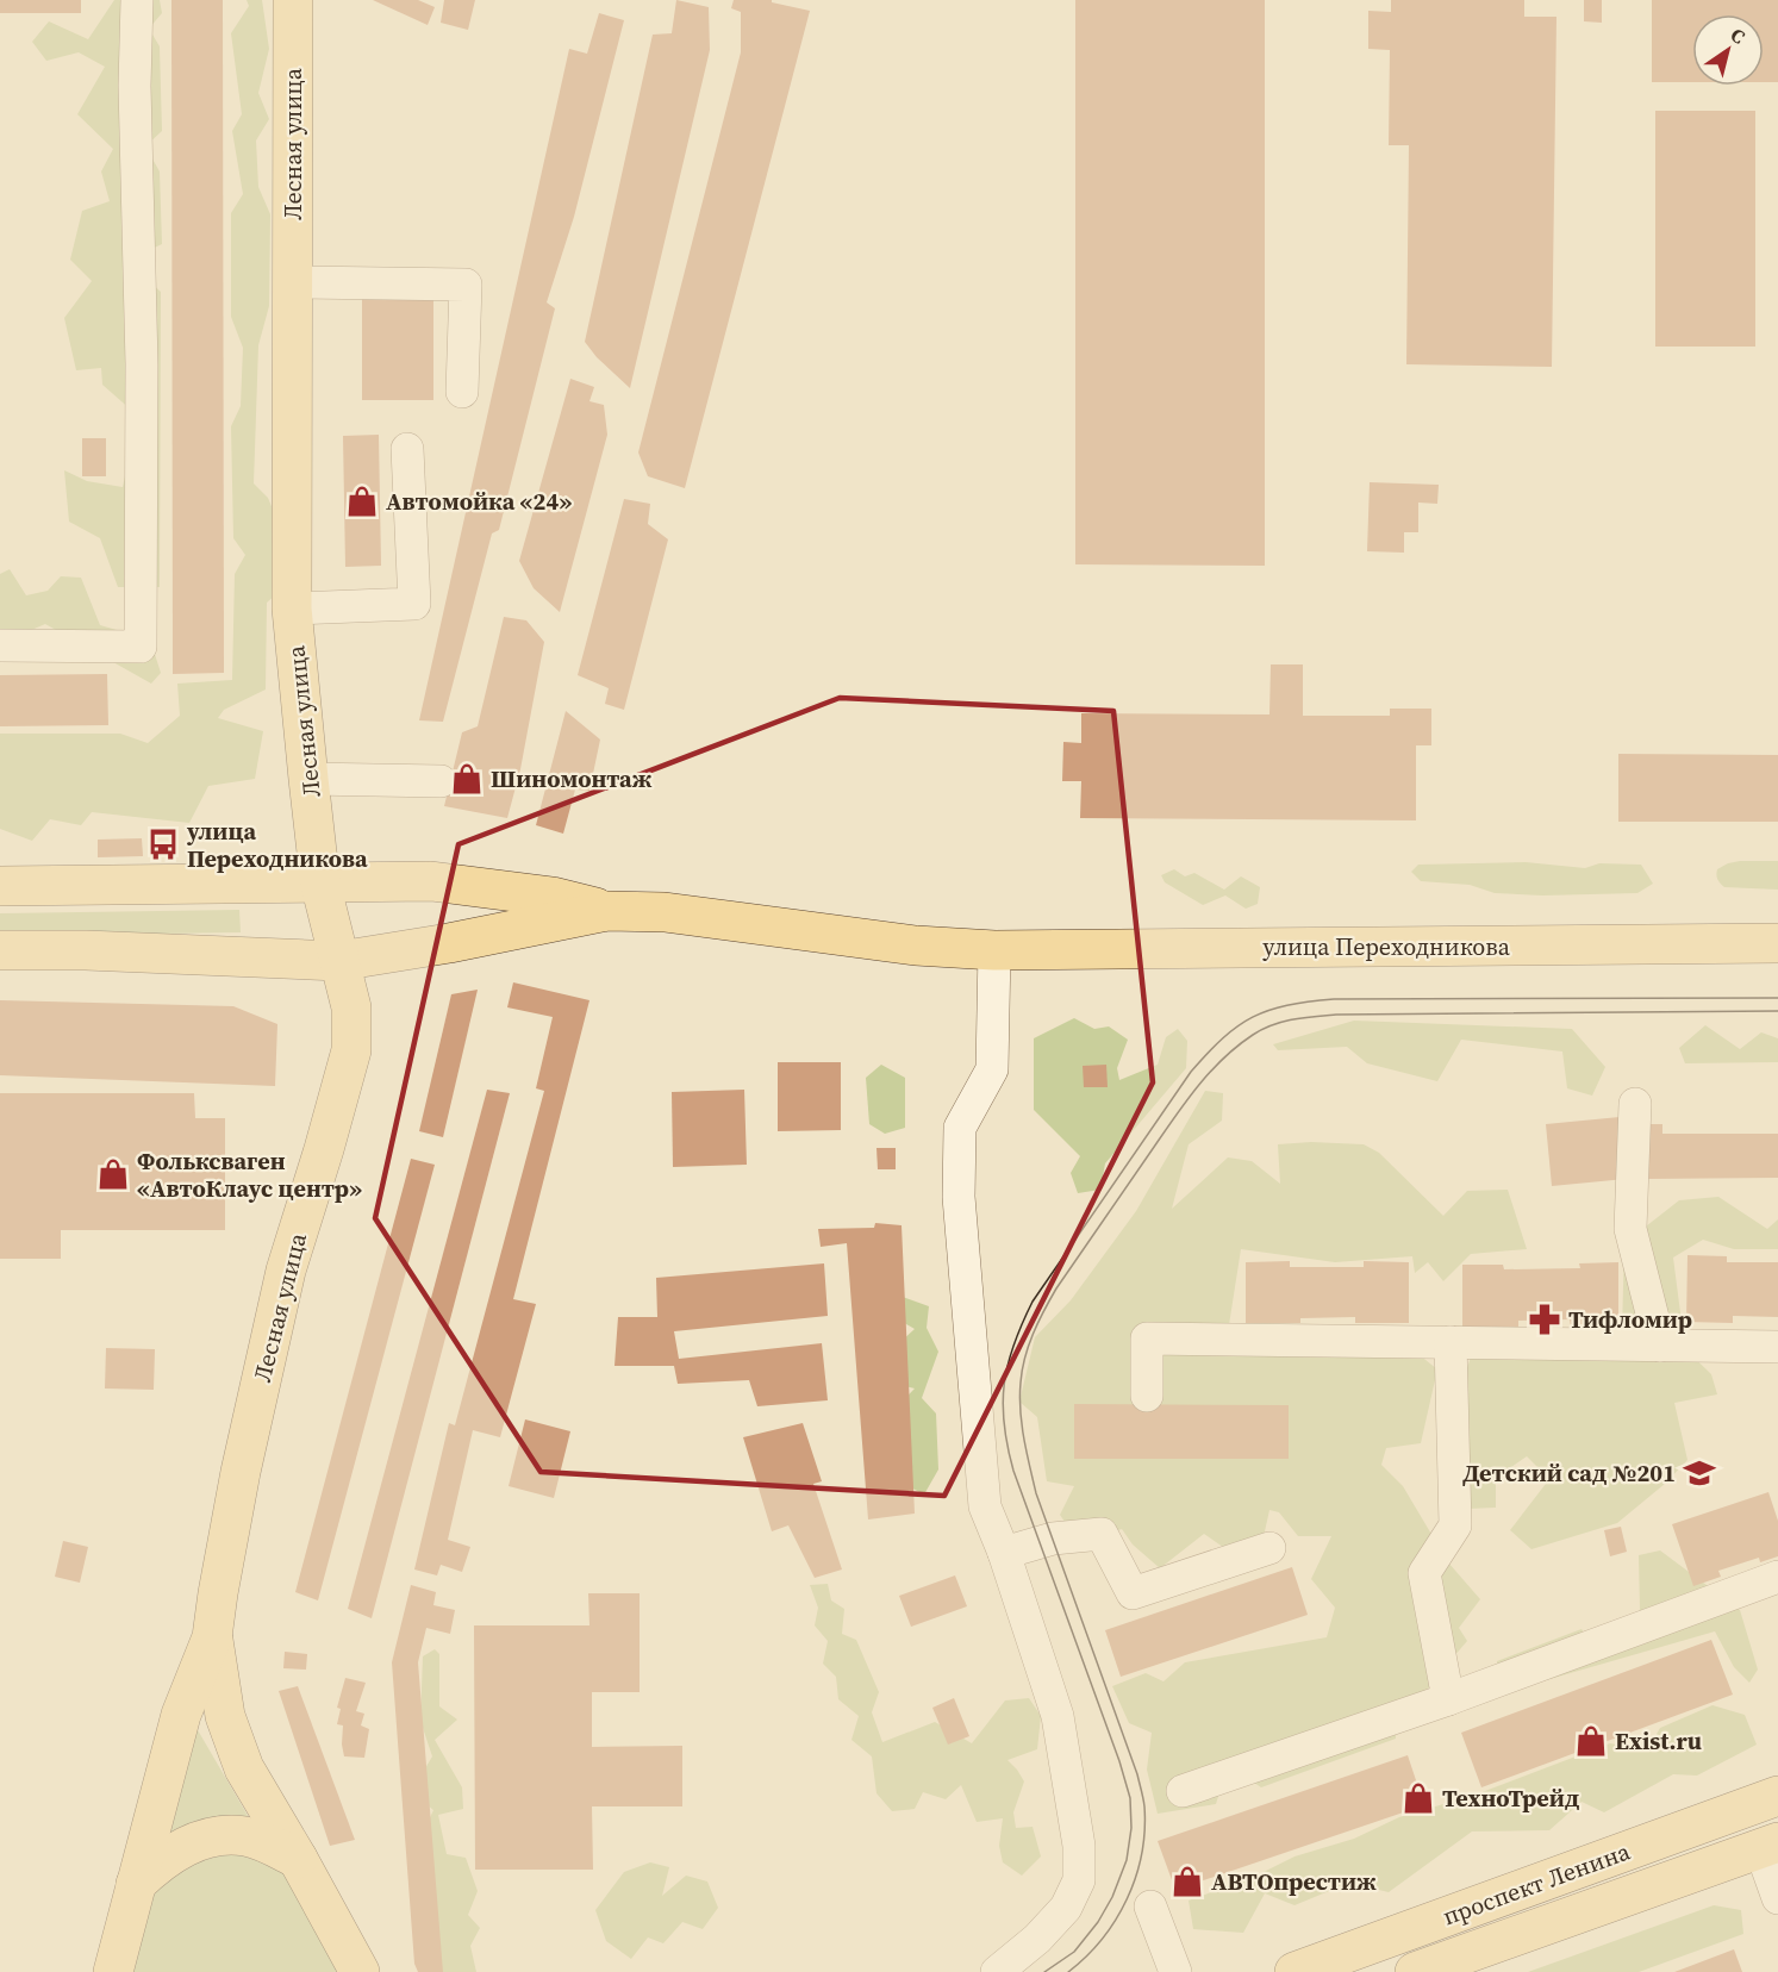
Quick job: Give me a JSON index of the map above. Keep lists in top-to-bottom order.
{
  "streets": {
    "main road": ["Лесная улица", "улица Переходникова", "проспект Ленина"]
  },
  "places": {
    "shop": [
      "Автомойка «24»",
      "Шиномонтаж",
      "Фольксваген «АвтоКлаус центр»",
      "Exist.ru",
      "ТехноТрейд",
      "АВТОпрестиж"
    ],
    "bus stop": ["улица Переходникова"],
    "pharmacy": ["Тифломир"],
    "school or university": ["Детский сад №201"]
  },
  "north": "top right"
}
